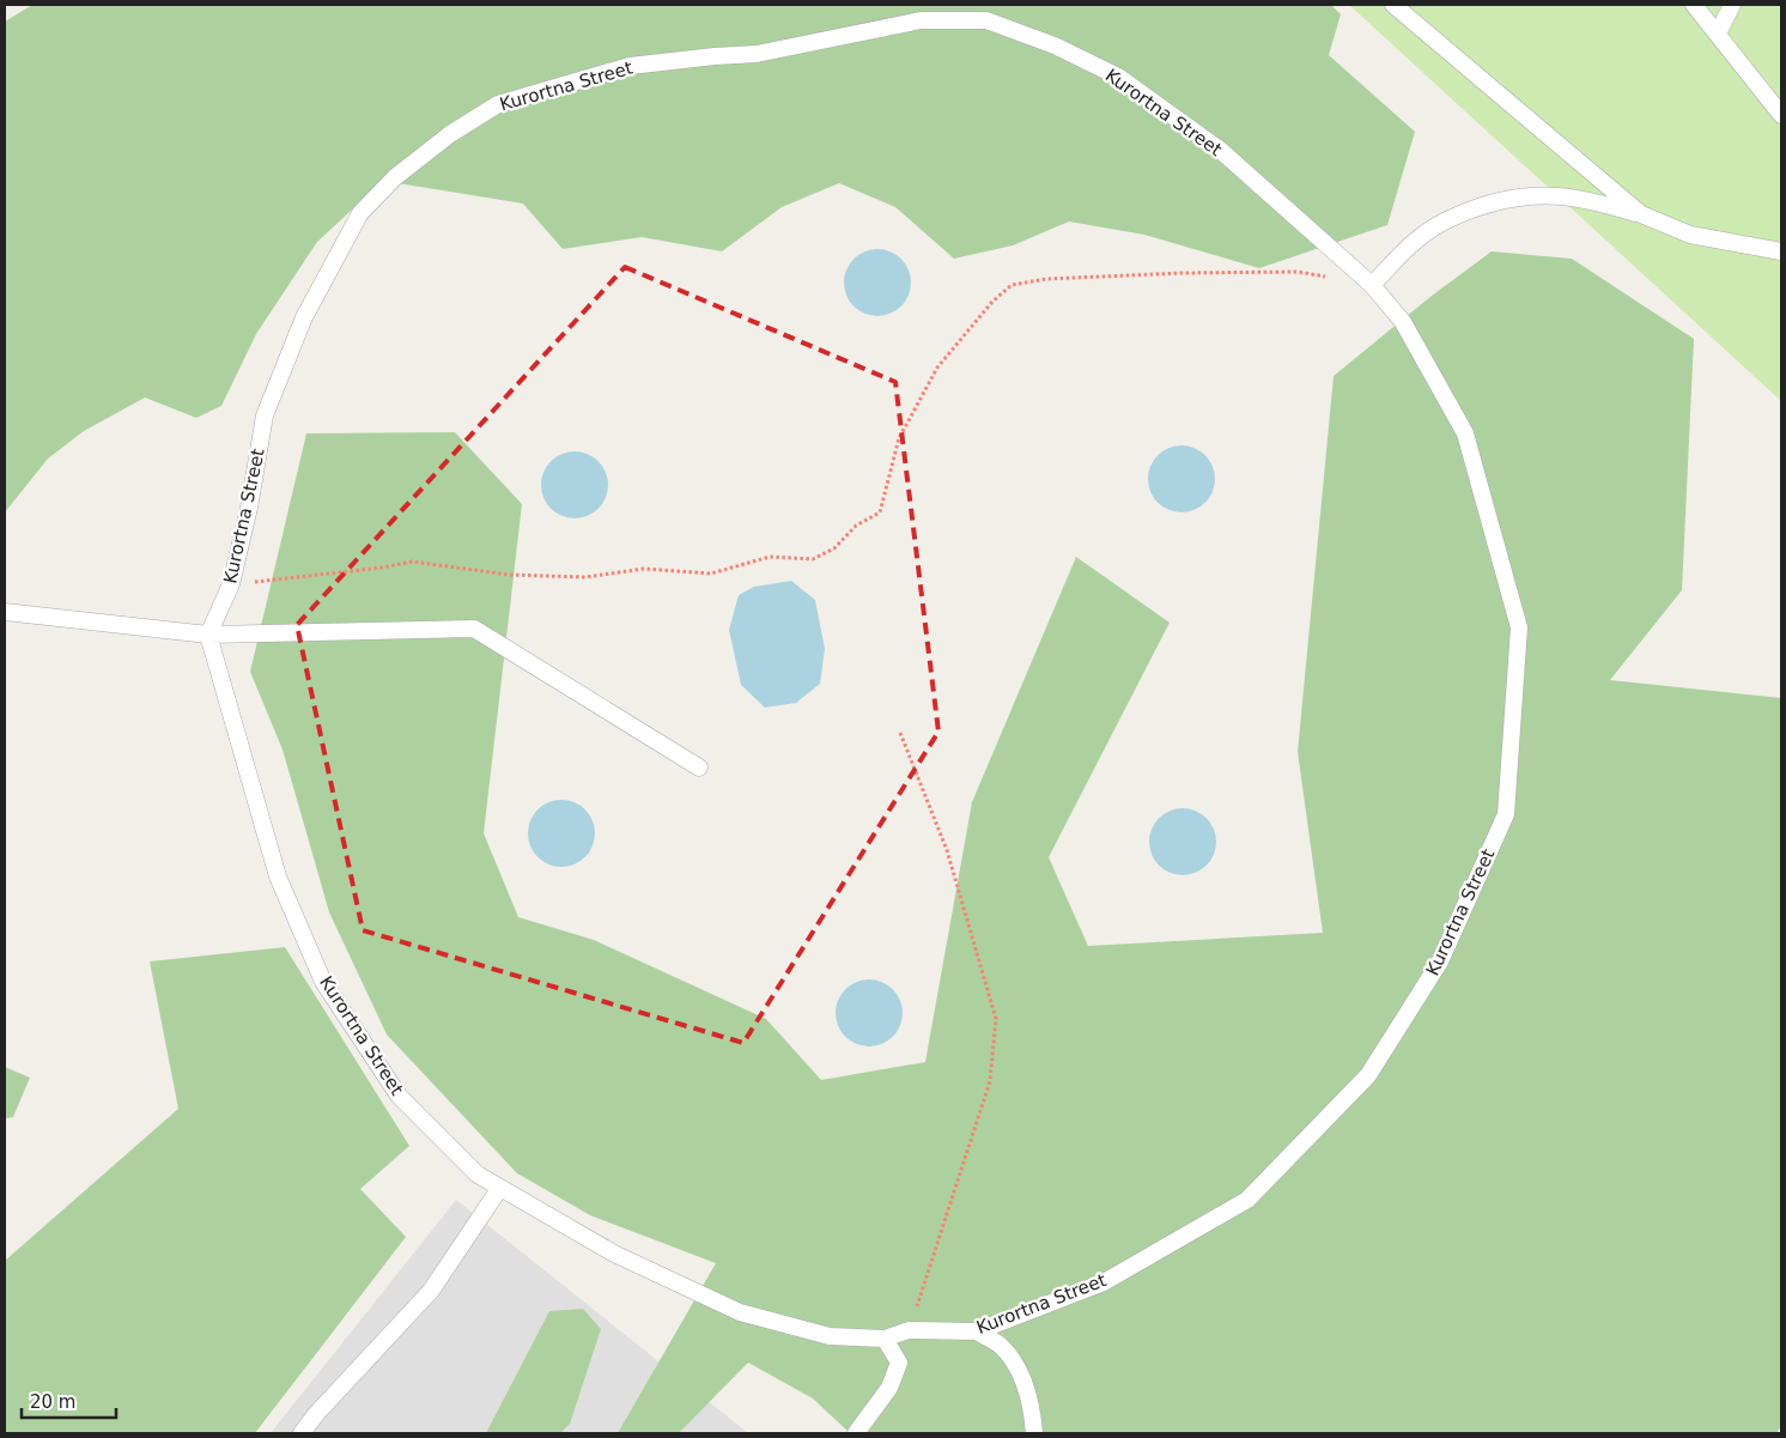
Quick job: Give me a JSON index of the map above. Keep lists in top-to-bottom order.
{
  "streets": {
    "lane": ["Kurortna Street"]
  },
  "scale_bar": "20 m"
}
